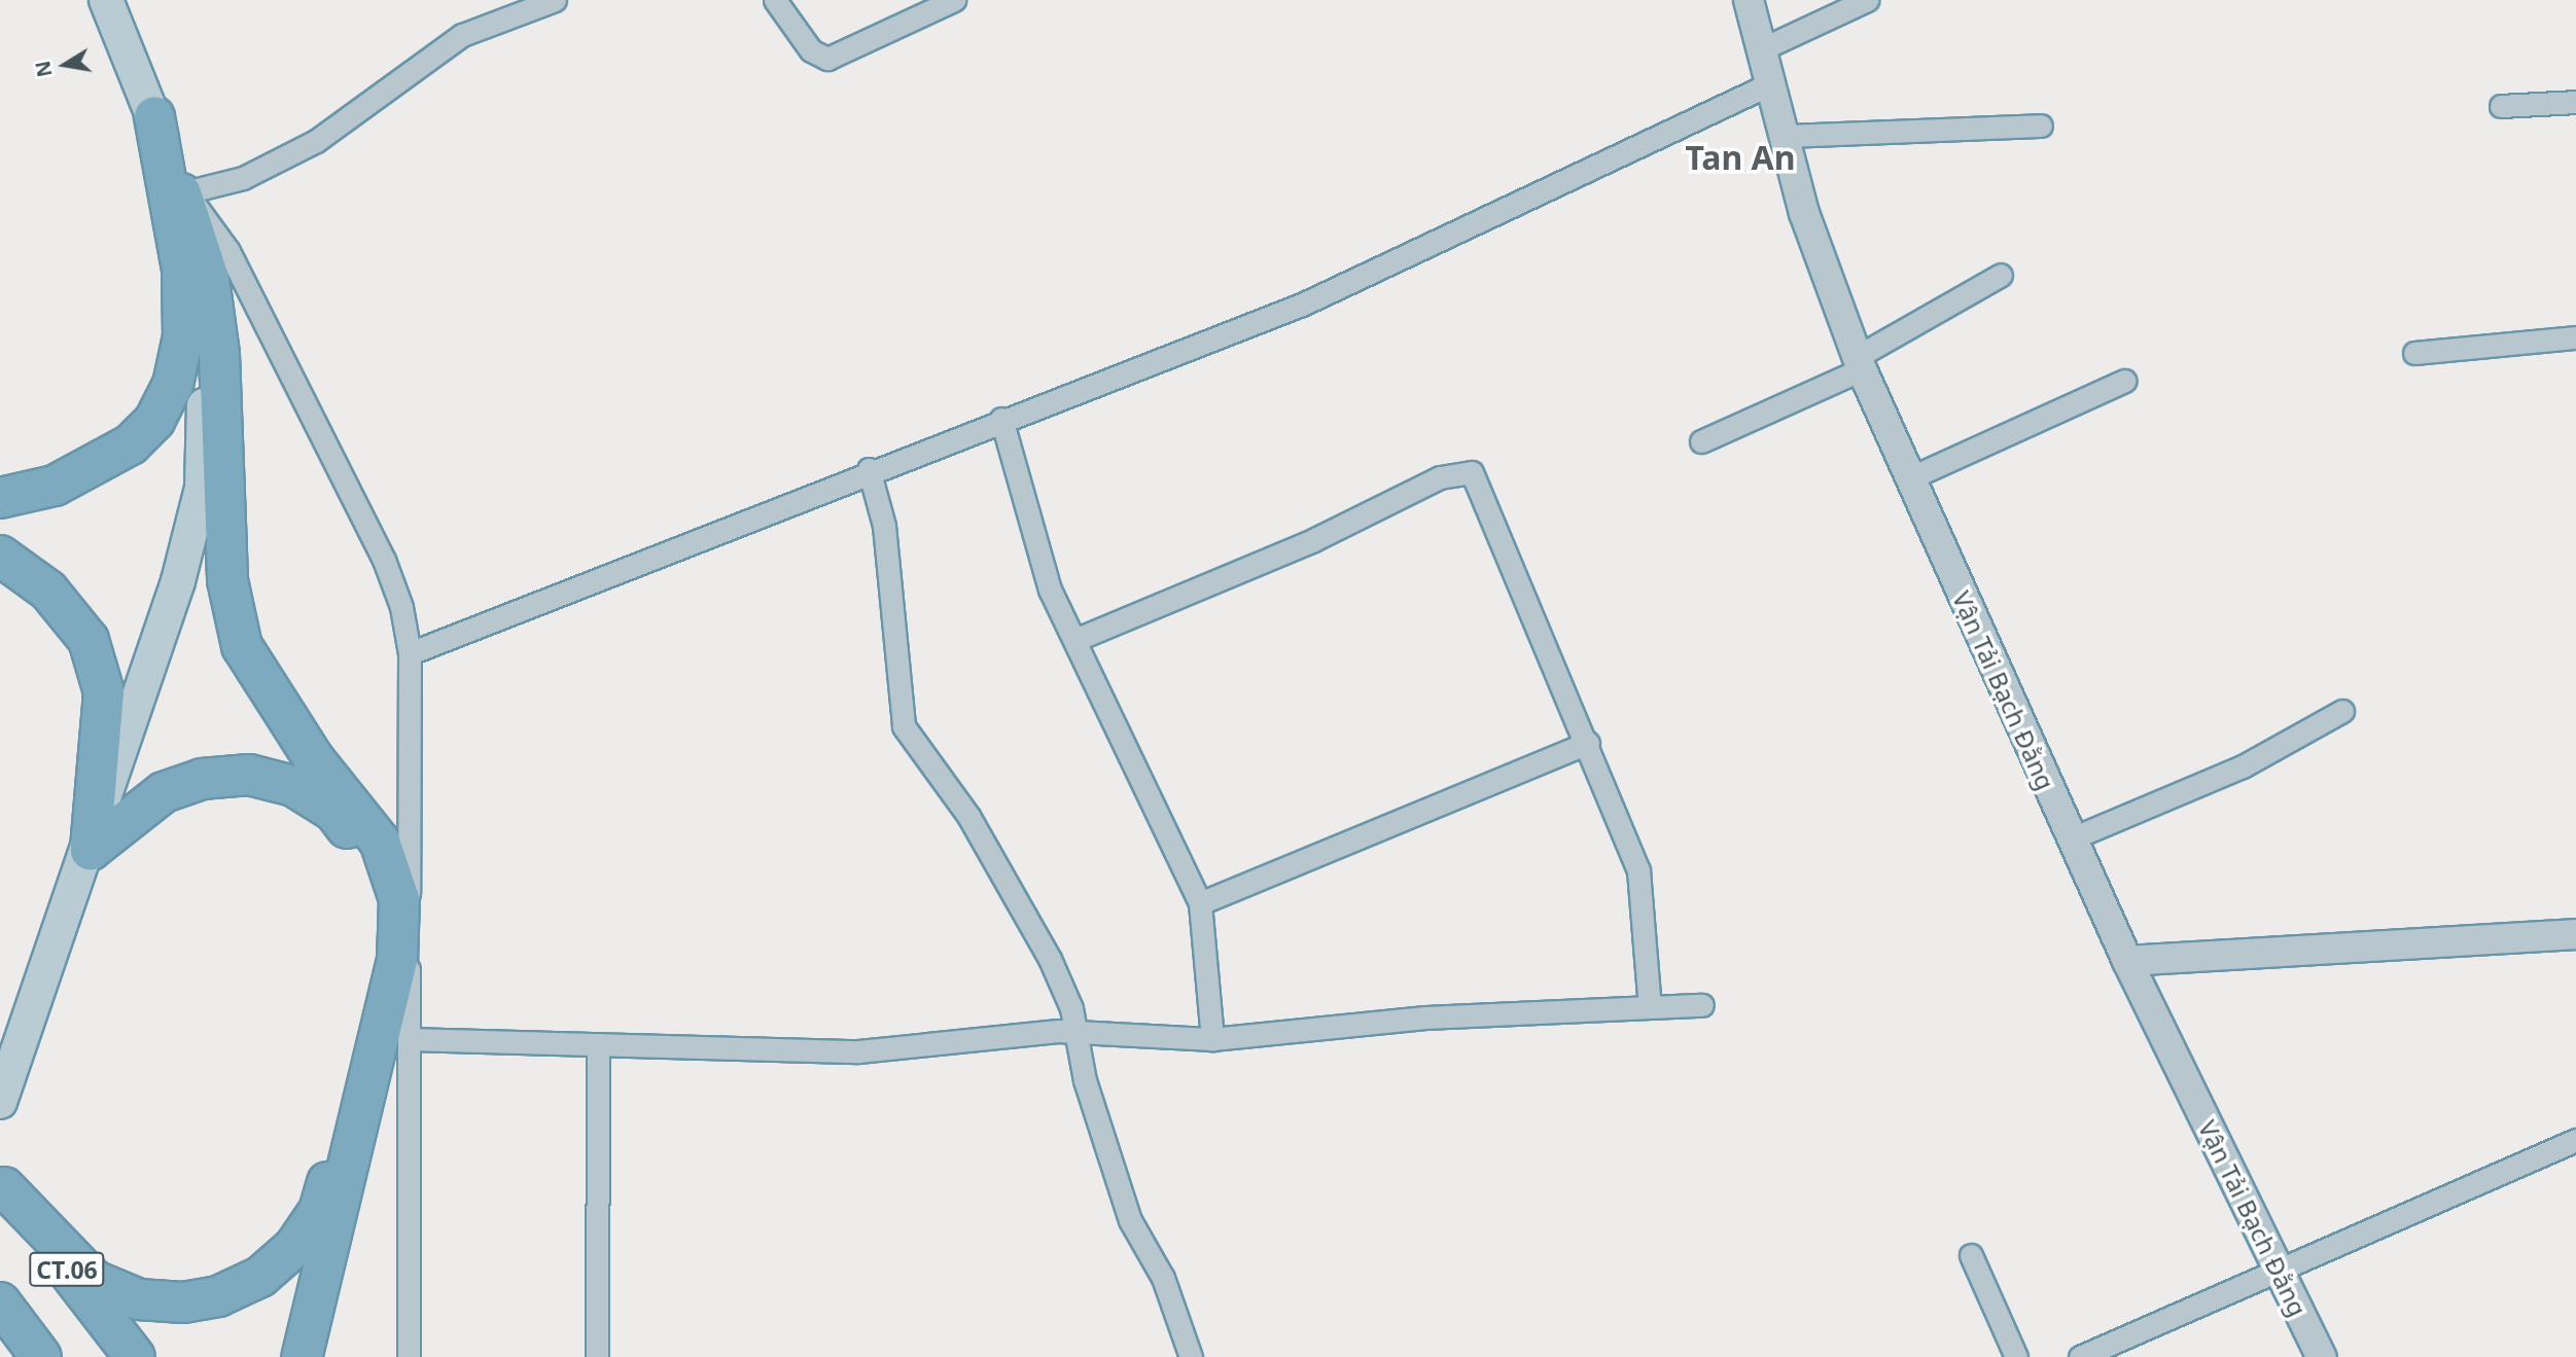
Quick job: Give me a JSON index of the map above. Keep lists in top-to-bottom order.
{
  "streets": {
    "highway": ["CT.06"],
    "street": ["Vận Tải Bạch Đằng"]
  },
  "districts": ["Tan An"],
  "north": "left"
}
